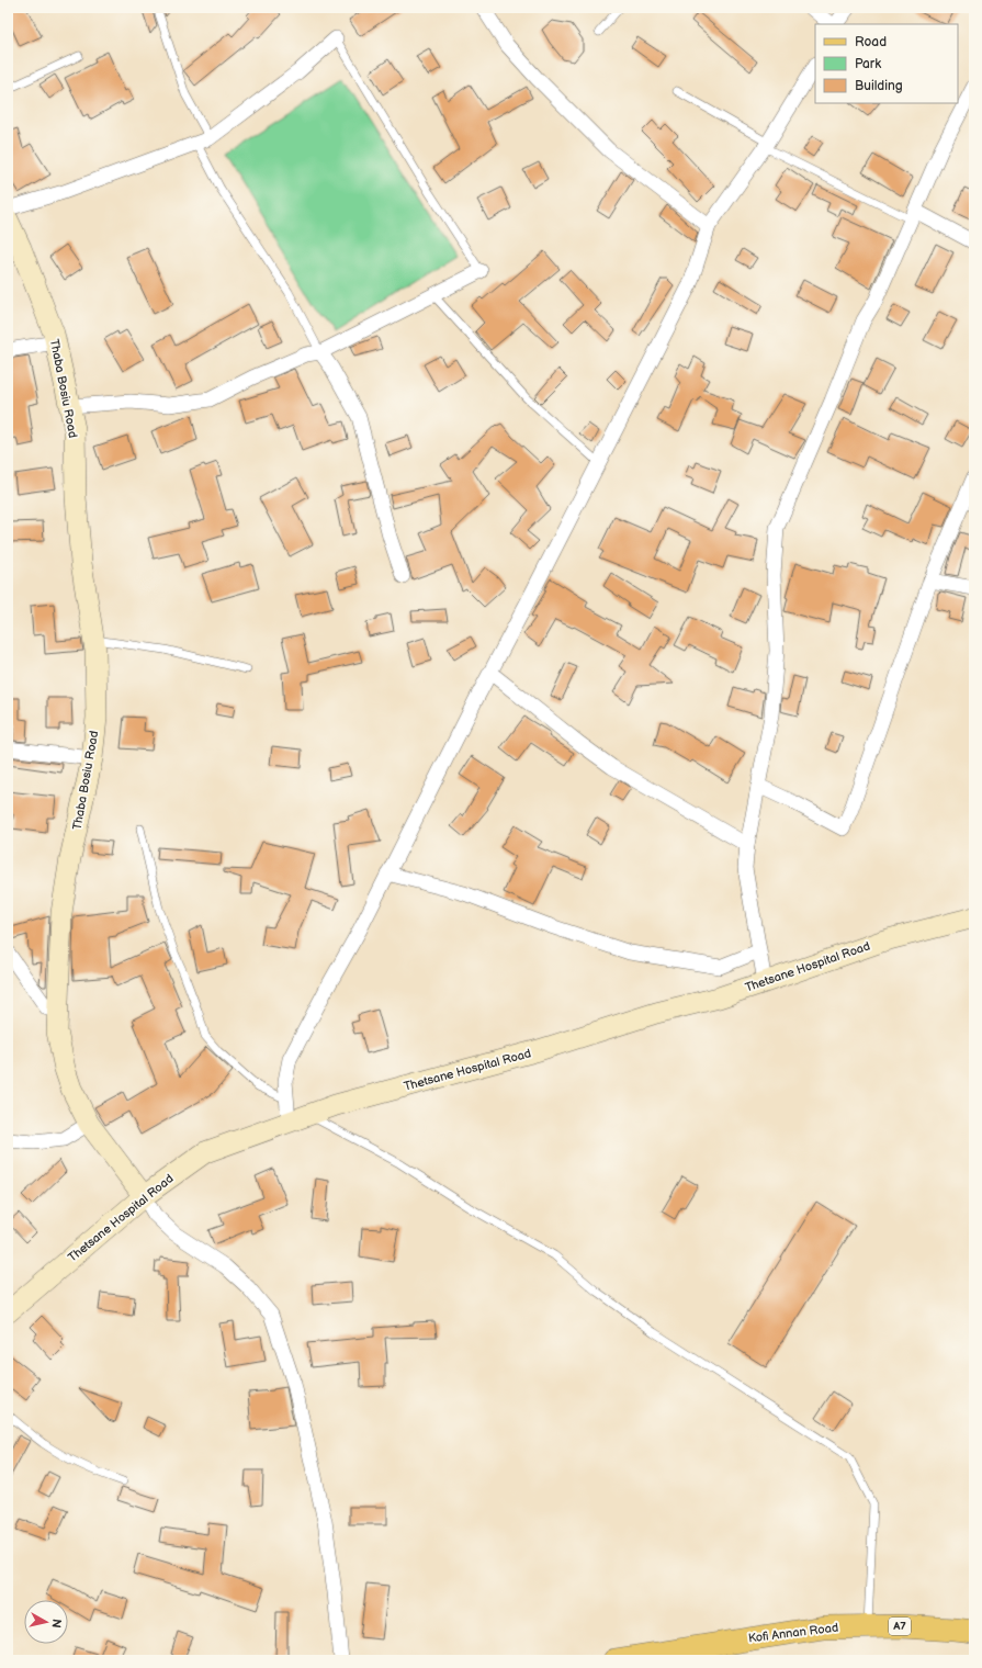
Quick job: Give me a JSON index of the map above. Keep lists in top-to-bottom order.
{
  "streets": {
    "main road": [
      "Thaba Bosiu Road",
      "Thetsane Hospital Road",
      "A7",
      "Kofi Annan Road"
    ]
  },
  "crossings": [
    ["Thaba Bosiu Road", "Thetsane Hospital Road"]
  ],
  "legend": ["Road", "Park", "Building"],
  "north": "right"
}
